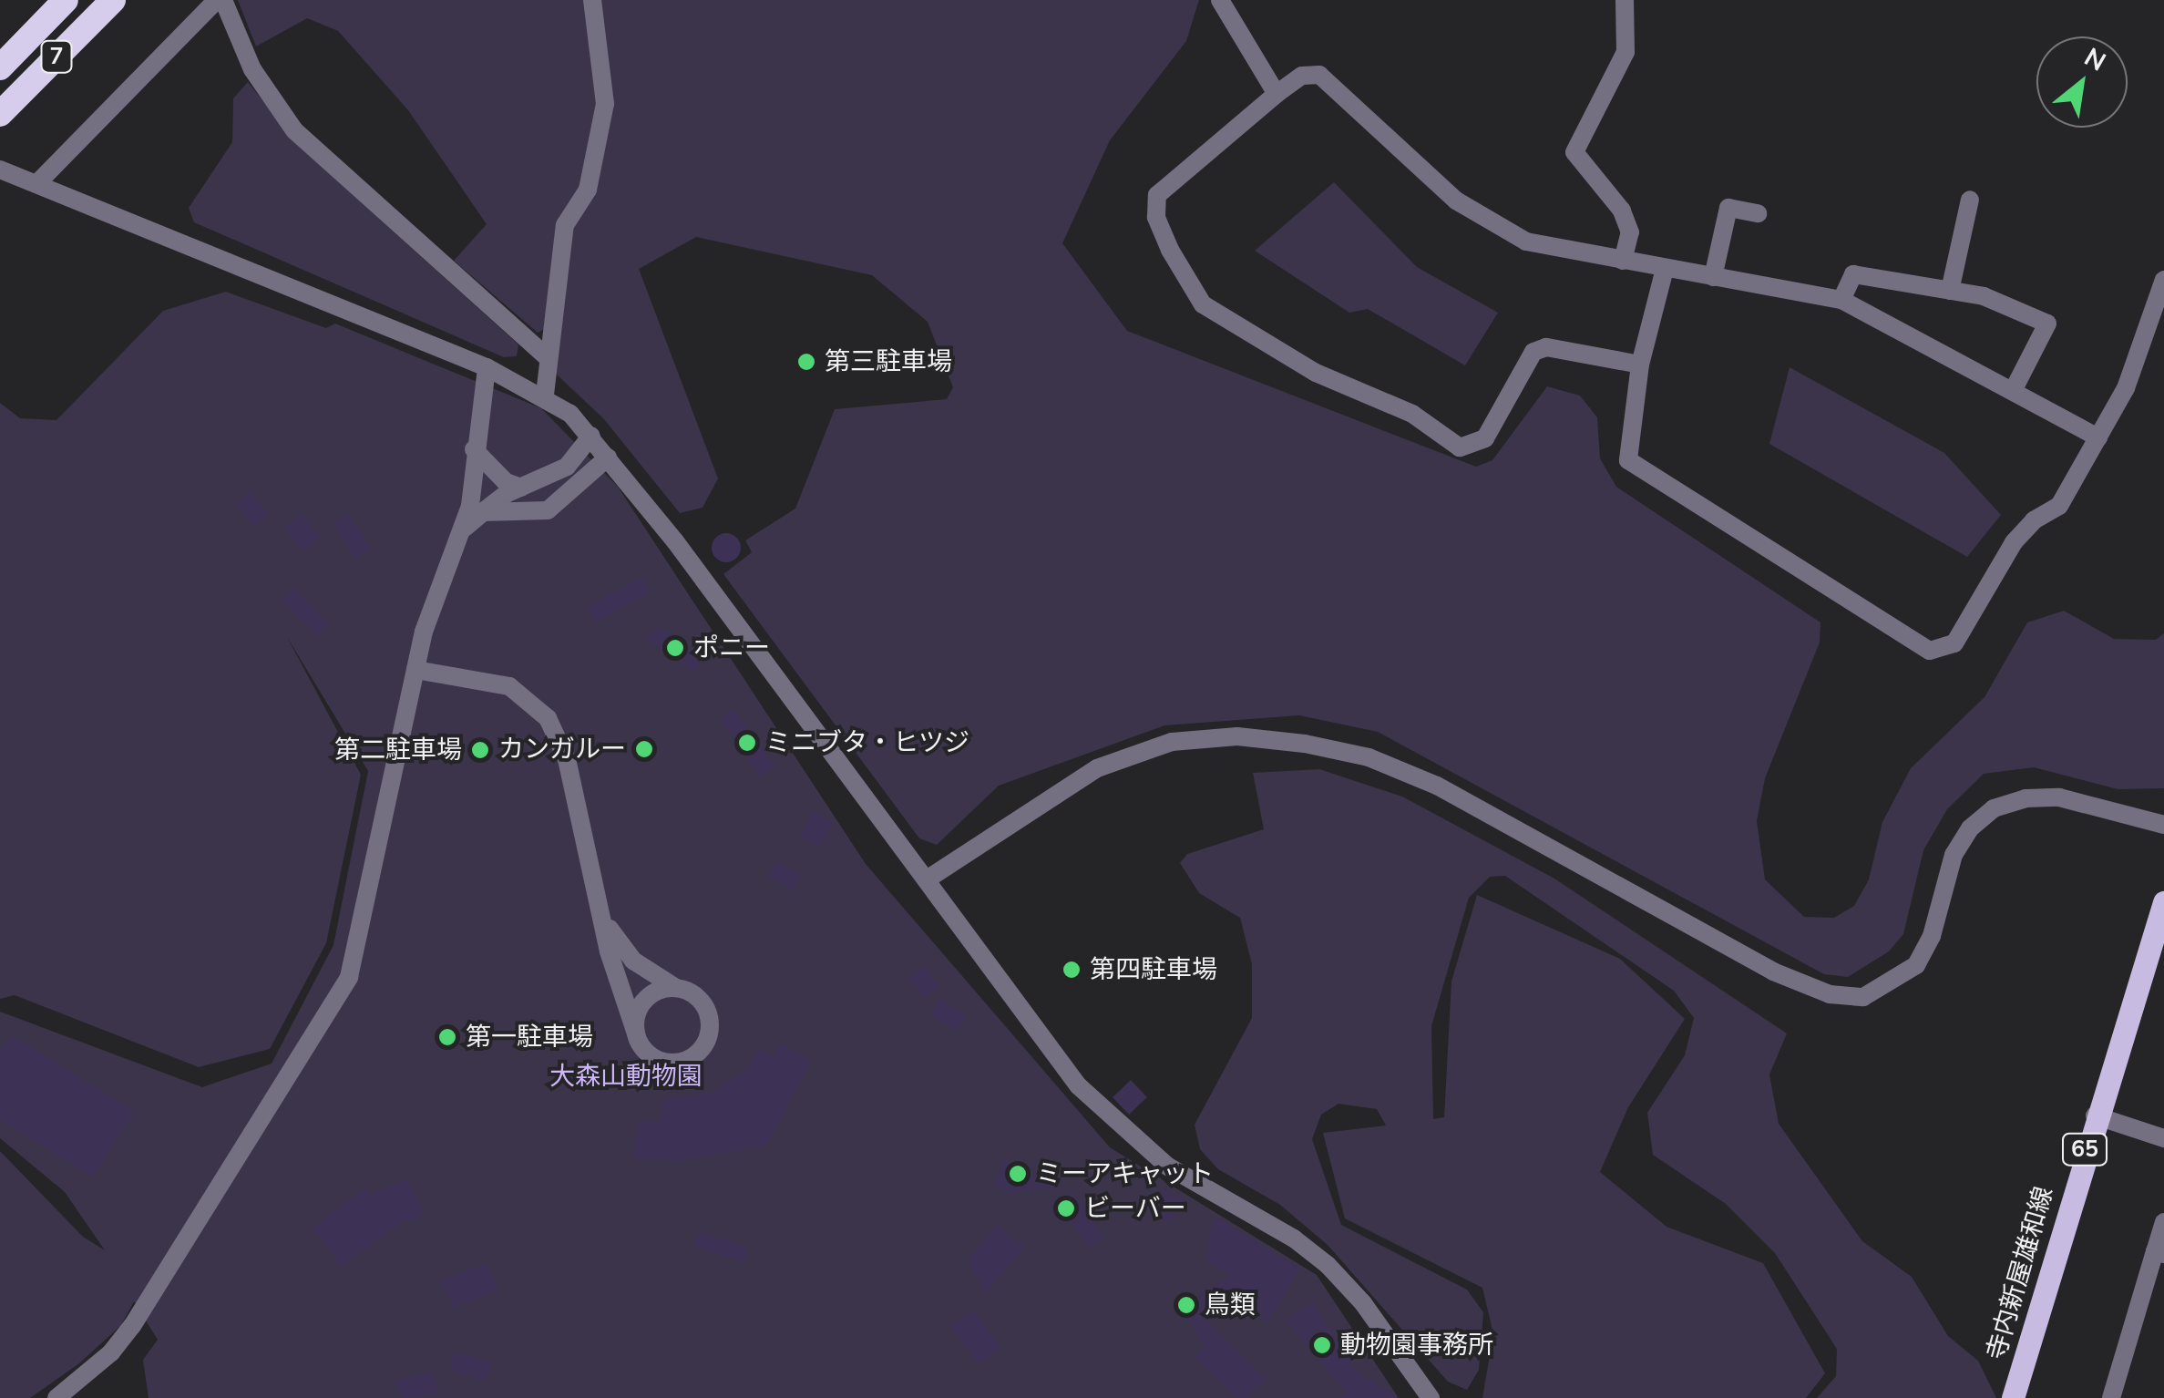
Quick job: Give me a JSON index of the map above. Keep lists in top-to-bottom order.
{
  "streets": {
    "highway": ["7"],
    "main road": ["65", "寺内新屋雄和線"]
  },
  "parks": ["大森山動物園"],
  "places": [
    "第三駐車場",
    "ポニー",
    "ミニブタ・ヒツジ",
    "カンガルー",
    "第二駐車場",
    "第四駐車場",
    "第一駐車場",
    "ミーアキャット",
    "ビーバー",
    "鳥類",
    "動物園事務所"
  ],
  "north": "top right"
}
